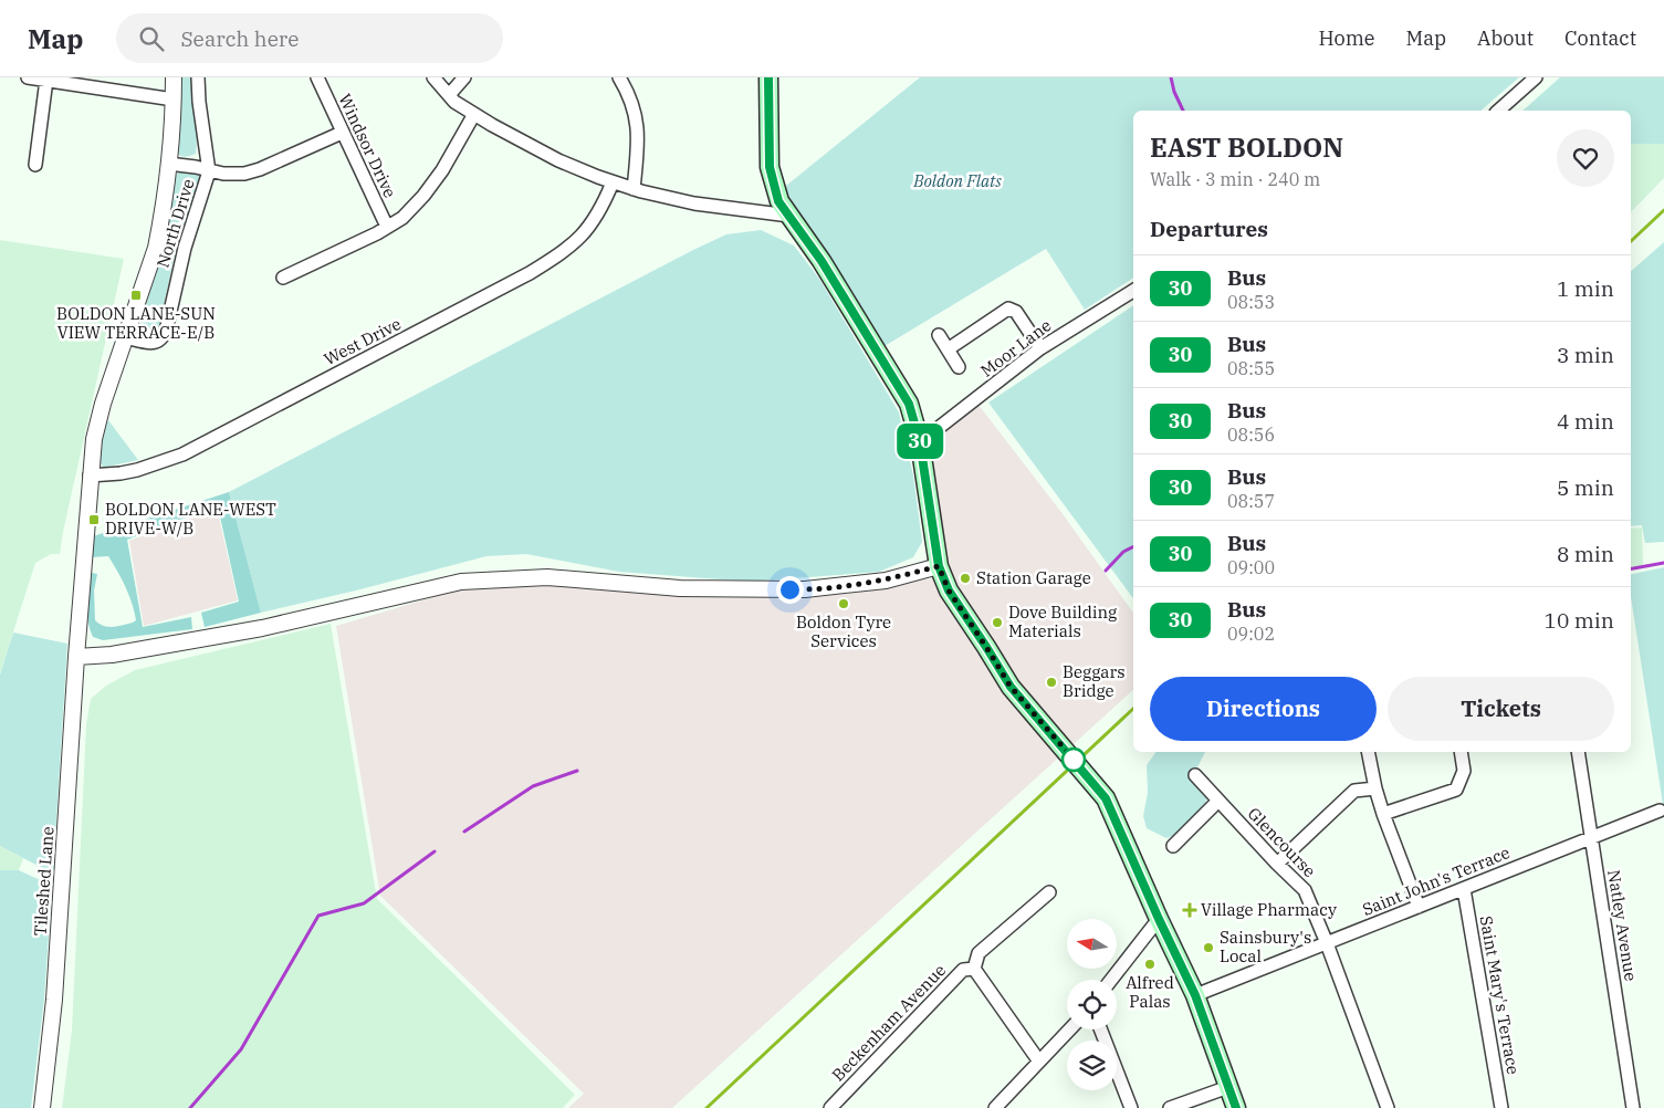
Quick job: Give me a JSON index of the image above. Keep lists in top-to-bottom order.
{
  "streets": {
    "street": [
      "Windsor Drive",
      "North Drive",
      "West Drive",
      "Moor Lane",
      "Glencourse",
      "Tileshed Lane",
      "Saint John's Terrace",
      "Natley Avenue",
      "Saint Mary's Terrace",
      "Beckenham Avenue"
    ]
  },
  "crossings": [
    ["North Drive", "Tileshed Lane"],
    ["West Drive", "Tileshed Lane"],
    ["Glencourse", "Saint John's Terrace"],
    ["Saint John's Terrace", "Natley Avenue"],
    ["Saint John's Terrace", "Saint Mary's Terrace"]
  ],
  "parks": ["Boldon Flats"],
  "places": {
    "transit": ["BOLDON LANE-SUN VIEW TERRACE-E/B", "BOLDON LANE-WEST DRIVE-W/B"],
    "other": [
      "Station Garage",
      "Boldon Tyre Services",
      "Dove Building Materials",
      "Beggars Bridge",
      "Sainsbury's Local",
      "Alfred Palas"
    ],
    "health": ["Village Pharmacy"]
  },
  "lines": ["bus line 30"],
  "north": "left",
  "page": {
    "header": "Map",
    "search": "Search here",
    "nav": [
      "Home",
      "Map",
      "About",
      "Contact"
    ],
    "on_map": "30",
    "heading": [
      ["EAST BOLDON", "Walk · 3 min · 240 m"],
      "Departures"
    ],
    "list": [
      {
        "mark": "30",
        "name": "Bus",
        "note": "08:53",
        "value": "1 min"
      },
      {
        "mark": "30",
        "name": "Bus",
        "note": "08:55",
        "value": "3 min"
      },
      {
        "mark": "30",
        "name": "Bus",
        "note": "08:56",
        "value": "4 min"
      },
      {
        "mark": "30",
        "name": "Bus",
        "note": "08:57",
        "value": "5 min"
      },
      {
        "mark": "30",
        "name": "Bus",
        "note": "09:00",
        "value": "8 min"
      },
      {
        "mark": "30",
        "name": "Bus",
        "note": "09:02",
        "value": "10 min"
      }
    ],
    "buttons": ["Directions", "Tickets"]
  }
}
